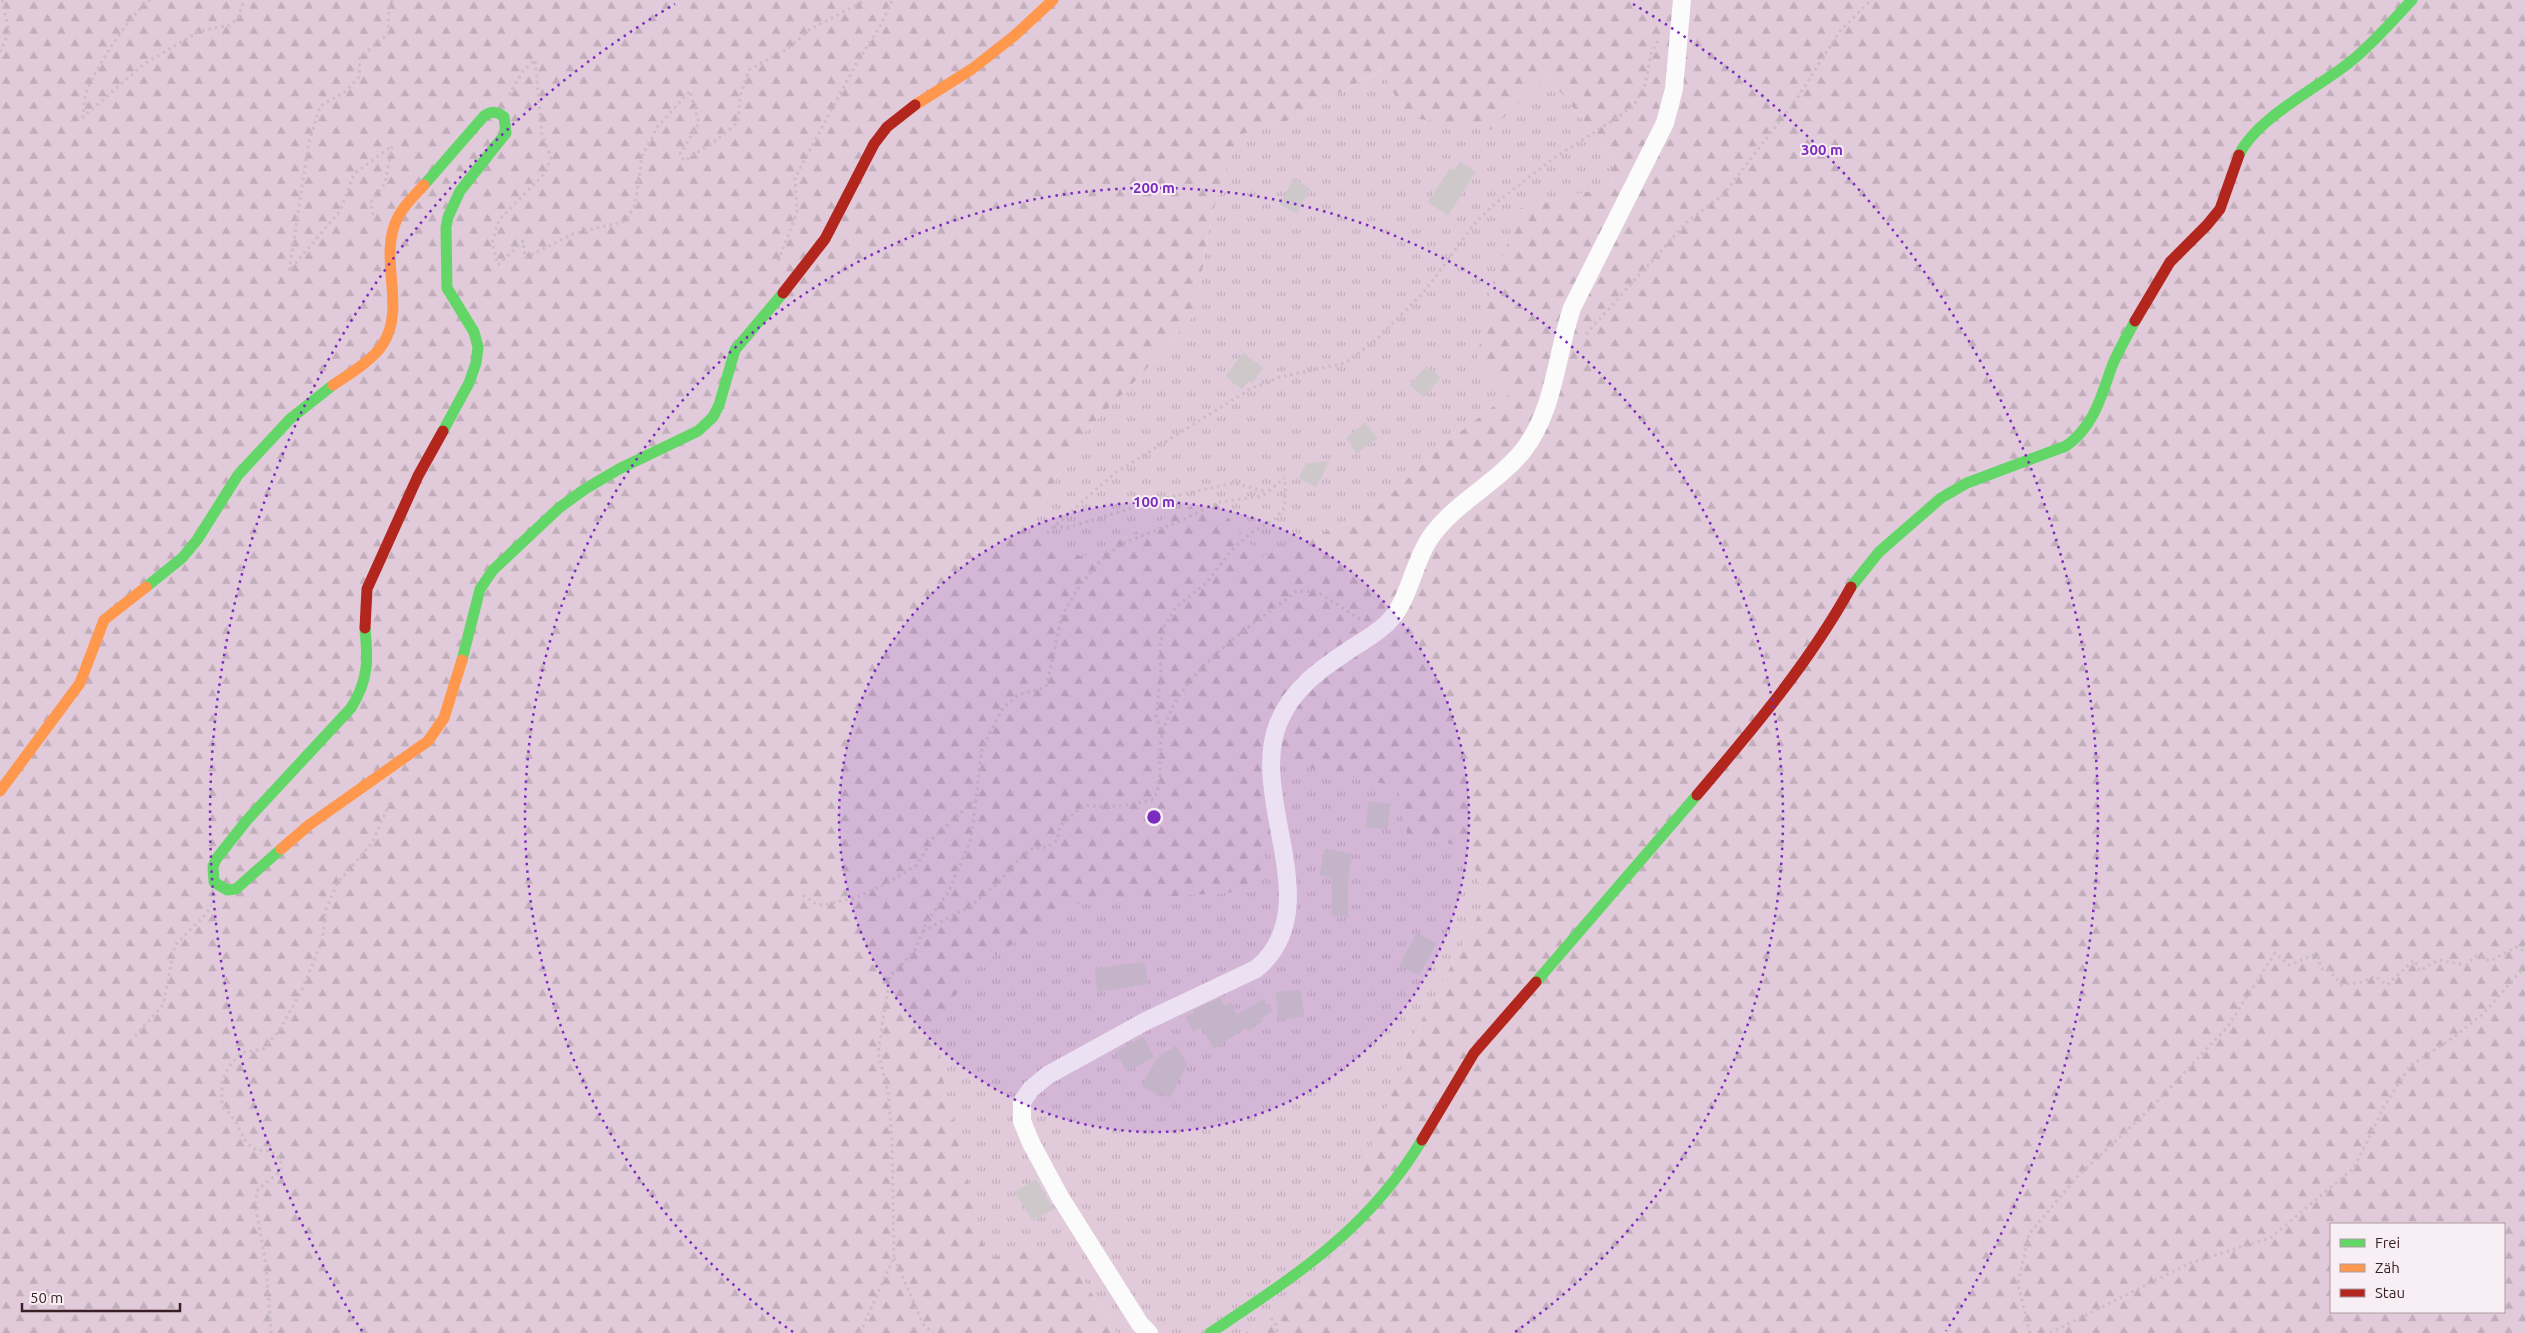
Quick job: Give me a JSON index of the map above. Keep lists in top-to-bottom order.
{
  "legend": ["Frei", "Zäh", "Stau"],
  "scale_bar": "50 m",
  "rings": ["300 m", "200 m", "100 m"]
}
